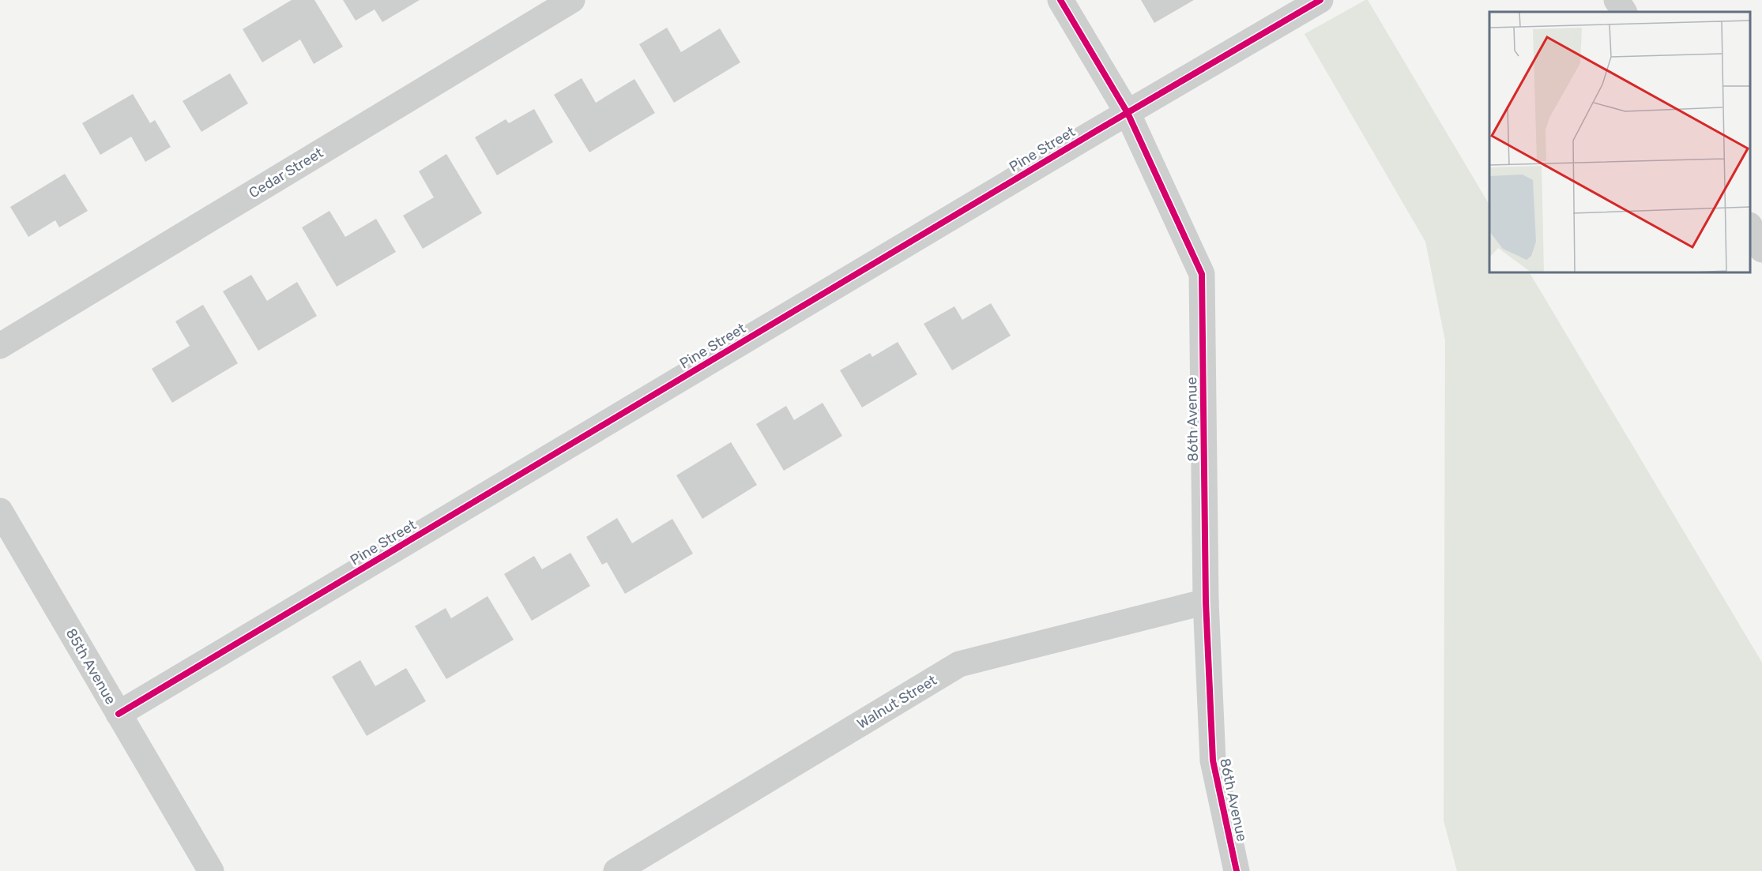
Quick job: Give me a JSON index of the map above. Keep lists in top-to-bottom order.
{
  "streets": {
    "street": [
      "Pine Street",
      "Cedar Street",
      "86th Avenue",
      "85th Avenue",
      "Walnut Street"
    ]
  },
  "crossings": [
    ["Pine Street", "86th Avenue"],
    ["Pine Street", "85th Avenue"],
    ["86th Avenue", "Walnut Street"]
  ]
}
